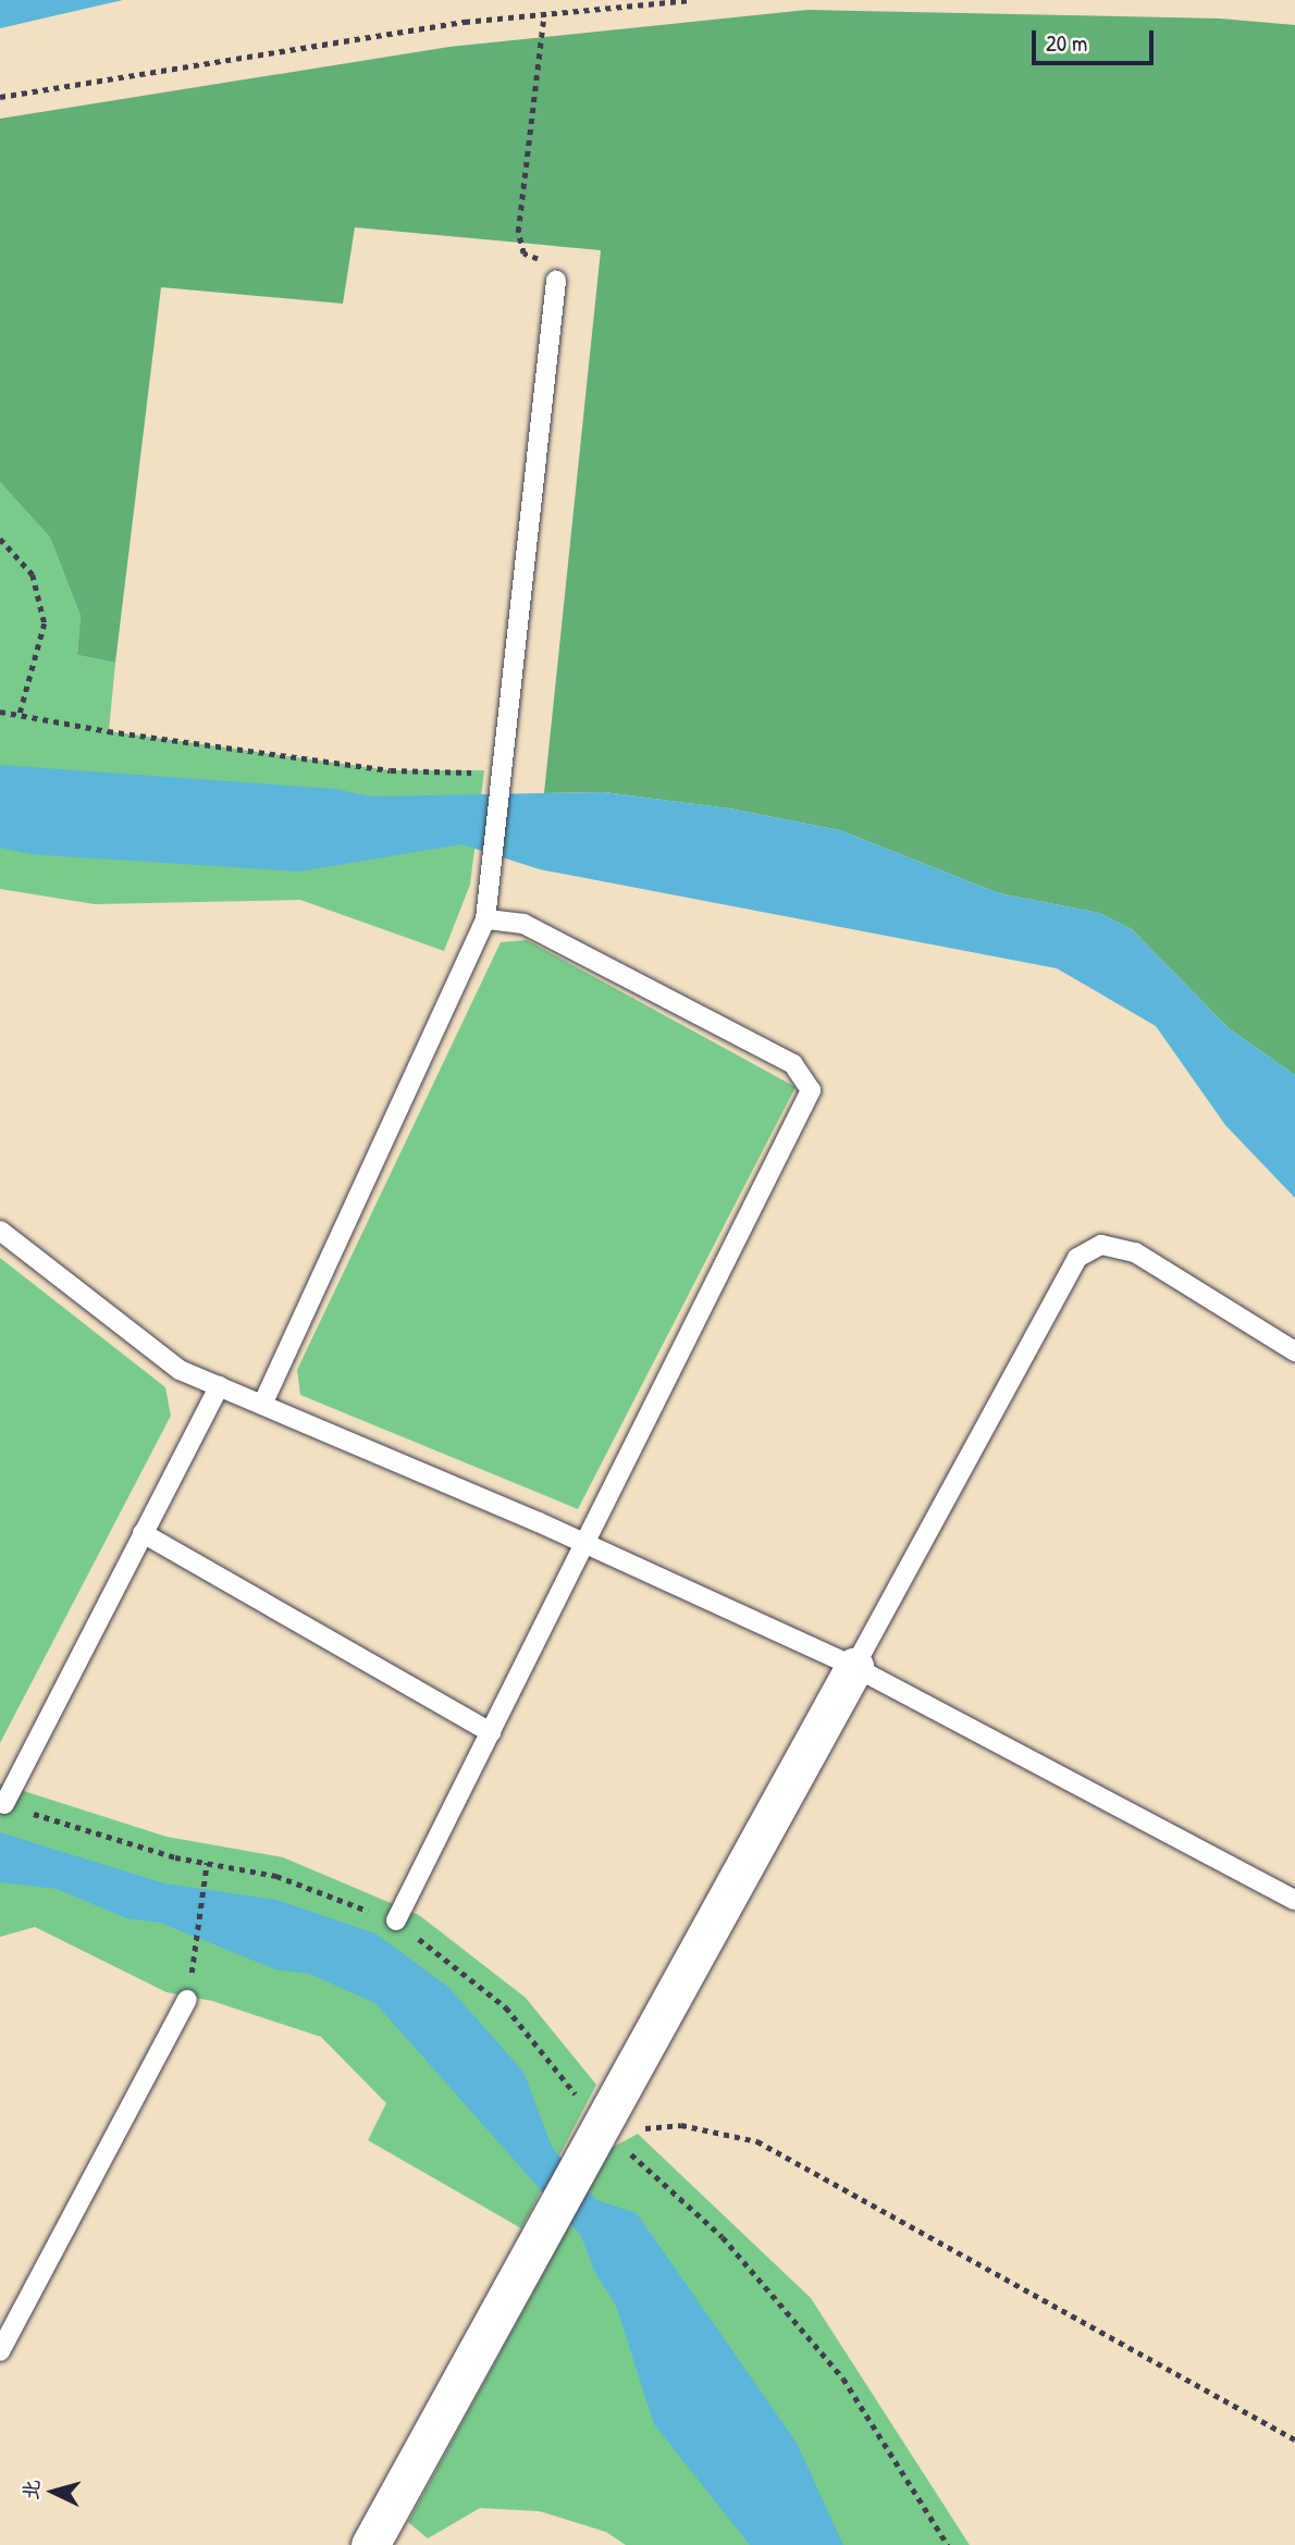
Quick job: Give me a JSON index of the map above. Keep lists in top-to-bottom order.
{
  "scale_bar": "20 m",
  "north": "left"
}
